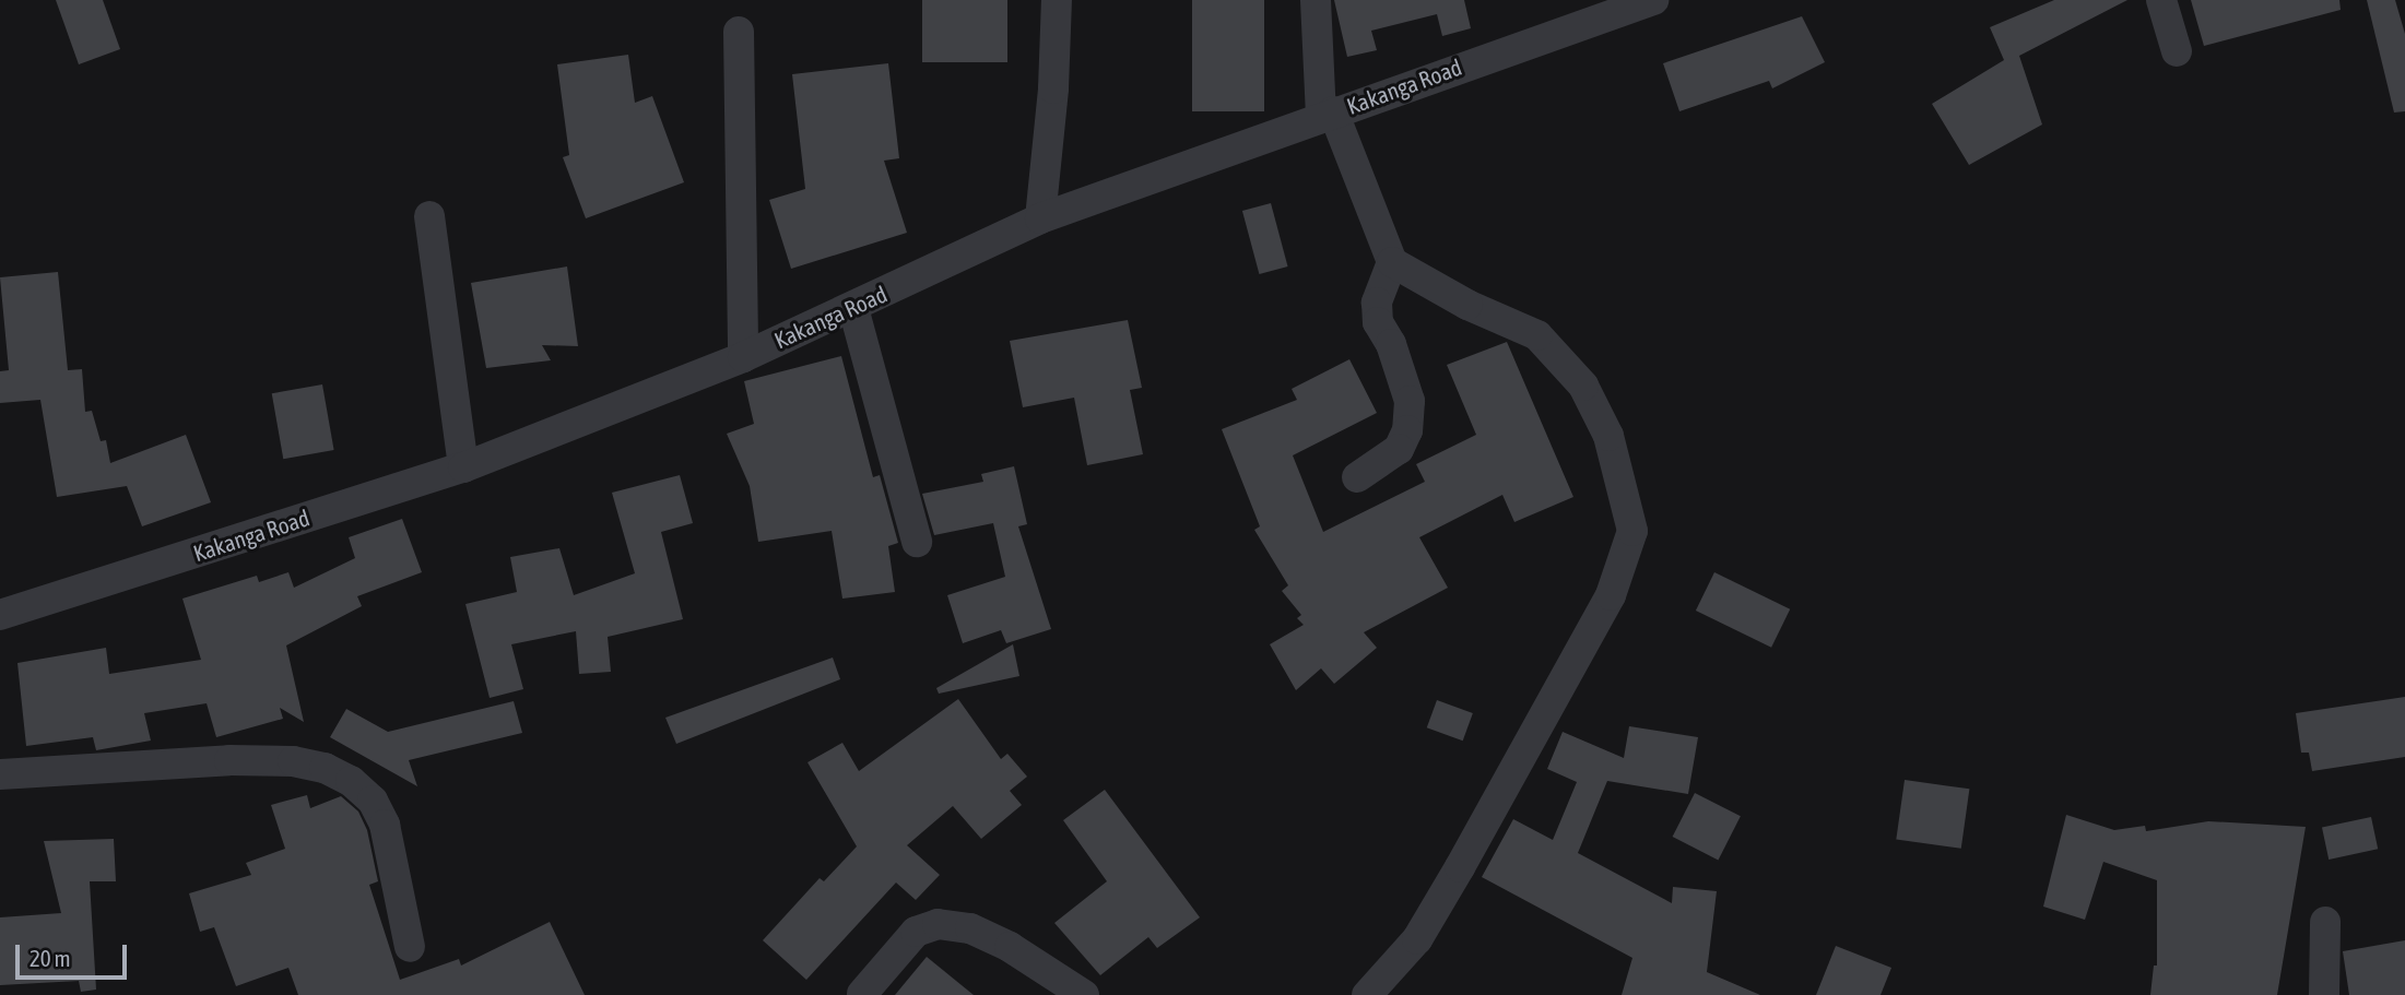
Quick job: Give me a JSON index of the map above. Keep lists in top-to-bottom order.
{
  "streets": {
    "street": ["Kakanga Road"]
  },
  "scale_bar": "20 m"
}
